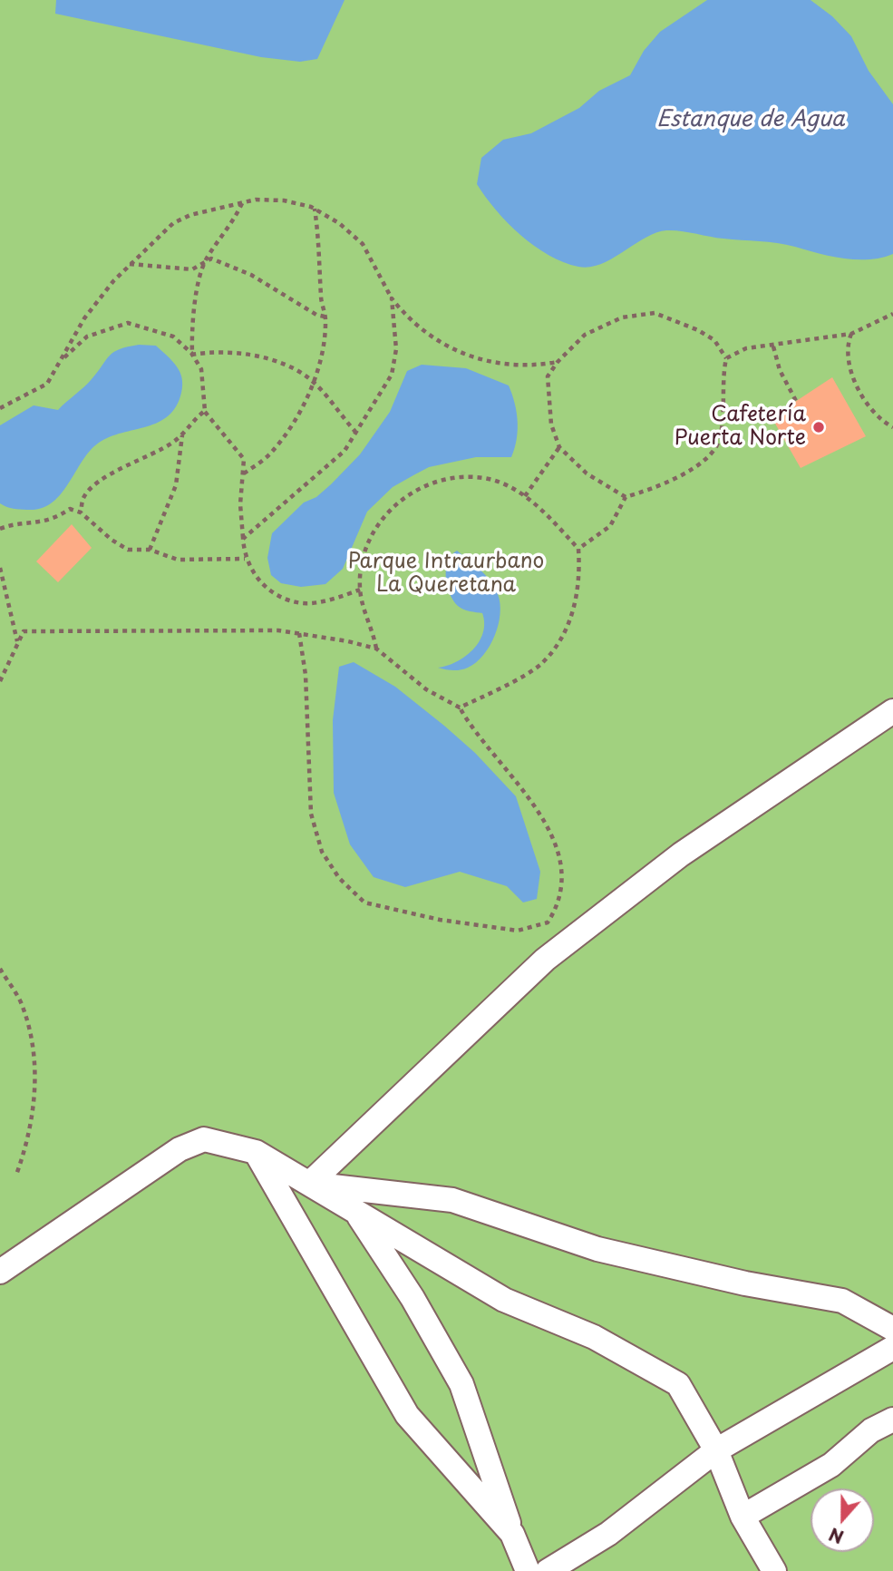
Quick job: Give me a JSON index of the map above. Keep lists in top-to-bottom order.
{
  "water": ["Estanque de Agua"],
  "parks": ["Parque Intraurbano La Queretana"],
  "places": ["Cafetería Puerta Norte"],
  "north": "bottom"
}
